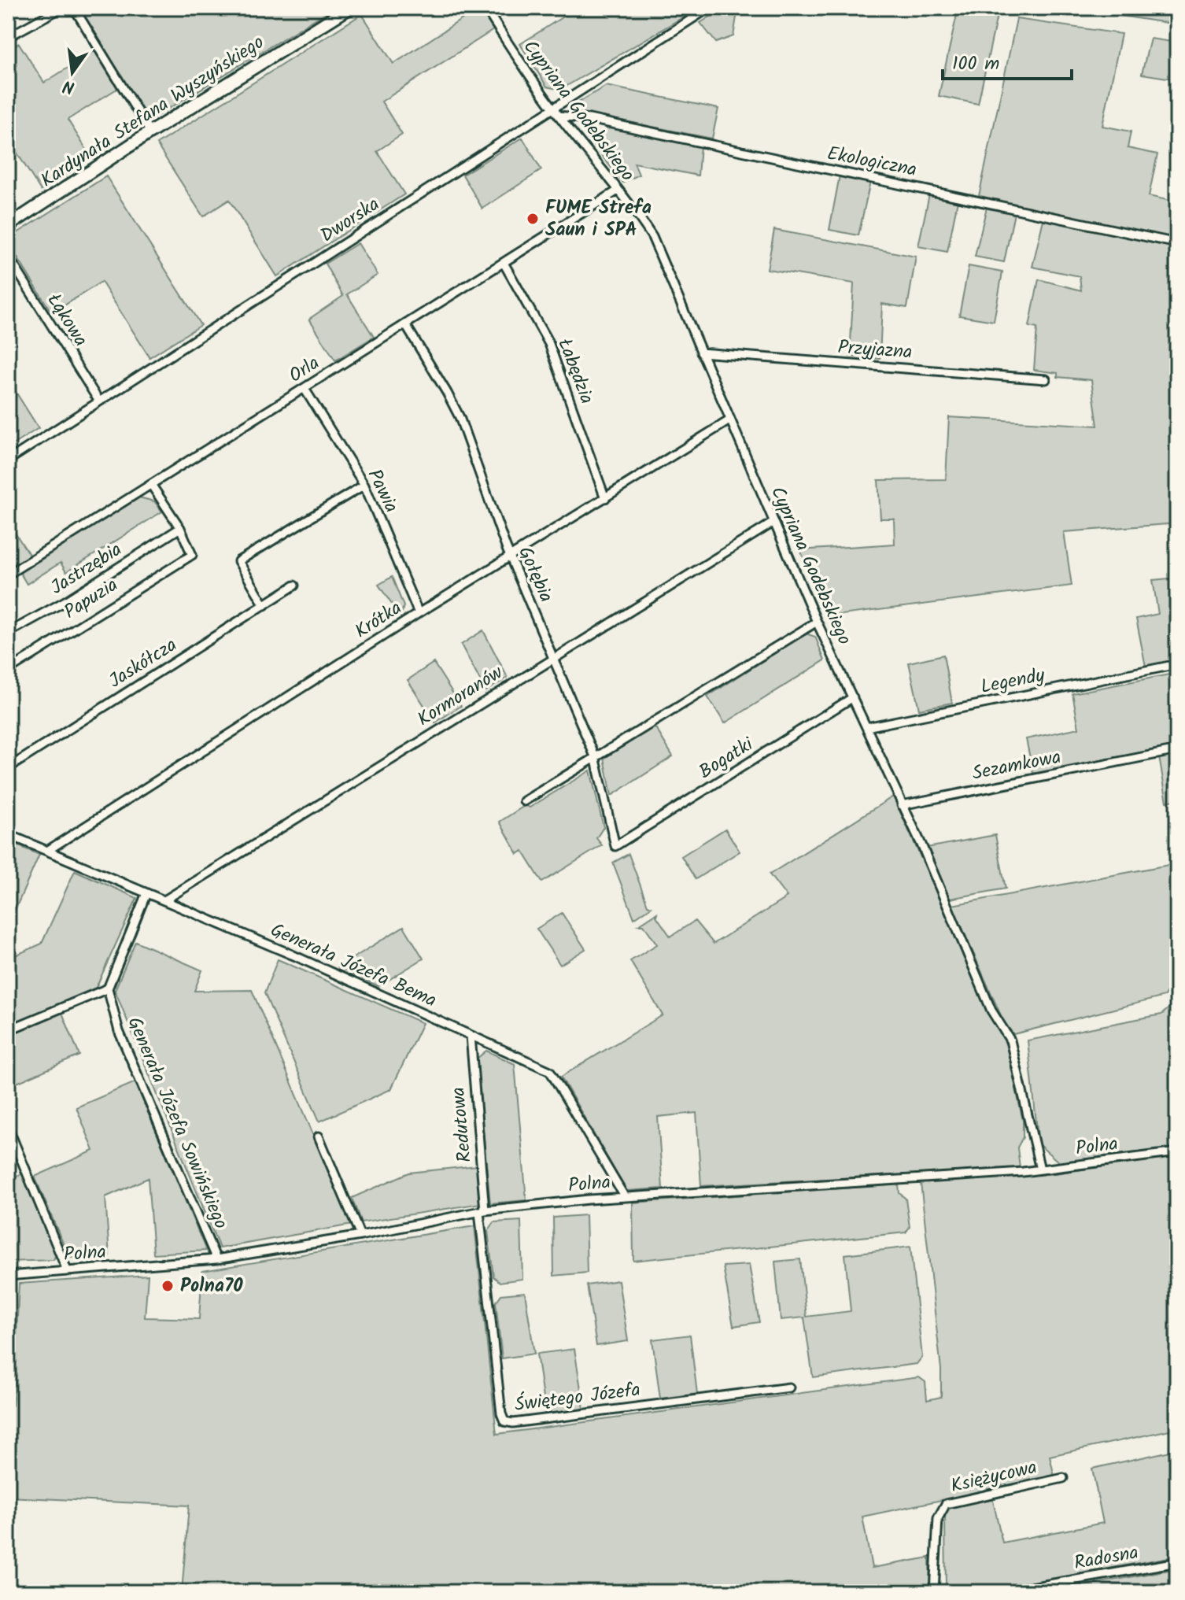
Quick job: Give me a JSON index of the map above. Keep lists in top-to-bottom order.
{
  "streets": {
    "main road": ["Kardynała Stefana Wyszyńskiego"],
    "street": [
      "Cypriana Godebskiego",
      "Ekologiczna",
      "Dworska",
      "Łąkowa",
      "Przyjazna",
      "Orla",
      "Łabędzia",
      "Pawia",
      "Jastrzębia",
      "Gołębia",
      "Papuzia",
      "Krótka",
      "Jaskółcza",
      "Legendy",
      "Kormoranów",
      "Bogatki",
      "Sezamkowa",
      "Generała Józefa Bema",
      "Generała Józefa Sowińskiego",
      "Redutowa",
      "Polna",
      "Świętego Józefa",
      "Księżycowa",
      "Radosna"
    ]
  },
  "crossings": [
    ["Cypriana Godebskiego", "Ekologiczna"],
    ["Cypriana Godebskiego", "Dworska"],
    ["Cypriana Godebskiego", "Przyjazna"],
    ["Cypriana Godebskiego", "Orla"],
    ["Cypriana Godebskiego", "Krótka"],
    ["Cypriana Godebskiego", "Legendy"],
    ["Cypriana Godebskiego", "Kormoranów"],
    ["Cypriana Godebskiego", "Bogatki"],
    ["Cypriana Godebskiego", "Sezamkowa"],
    ["Cypriana Godebskiego", "Polna"],
    ["Dworska", "Łąkowa"],
    ["Orla", "Łabędzia"],
    ["Orla", "Pawia"],
    ["Orla", "Gołębia"],
    ["Łabędzia", "Krótka"],
    ["Pawia", "Krótka"],
    ["Jastrzębia", "Papuzia"],
    ["Gołębia", "Krótka"],
    ["Gołębia", "Kormoranów"],
    ["Gołębia", "Bogatki"],
    ["Krótka", "Generała Józefa Bema"],
    ["Kormoranów", "Generała Józefa Bema"],
    ["Generała Józefa Bema", "Redutowa"],
    ["Generała Józefa Bema", "Polna"],
    ["Generała Józefa Sowińskiego", "Polna"],
    ["Redutowa", "Polna"],
    ["Redutowa", "Świętego Józefa"],
    ["Polna", "Świętego Józefa"]
  ],
  "places": ["FUME Strefa Saun i SPA", "Polna70"],
  "scale_bar": "100 m",
  "north": "bottom"
}
